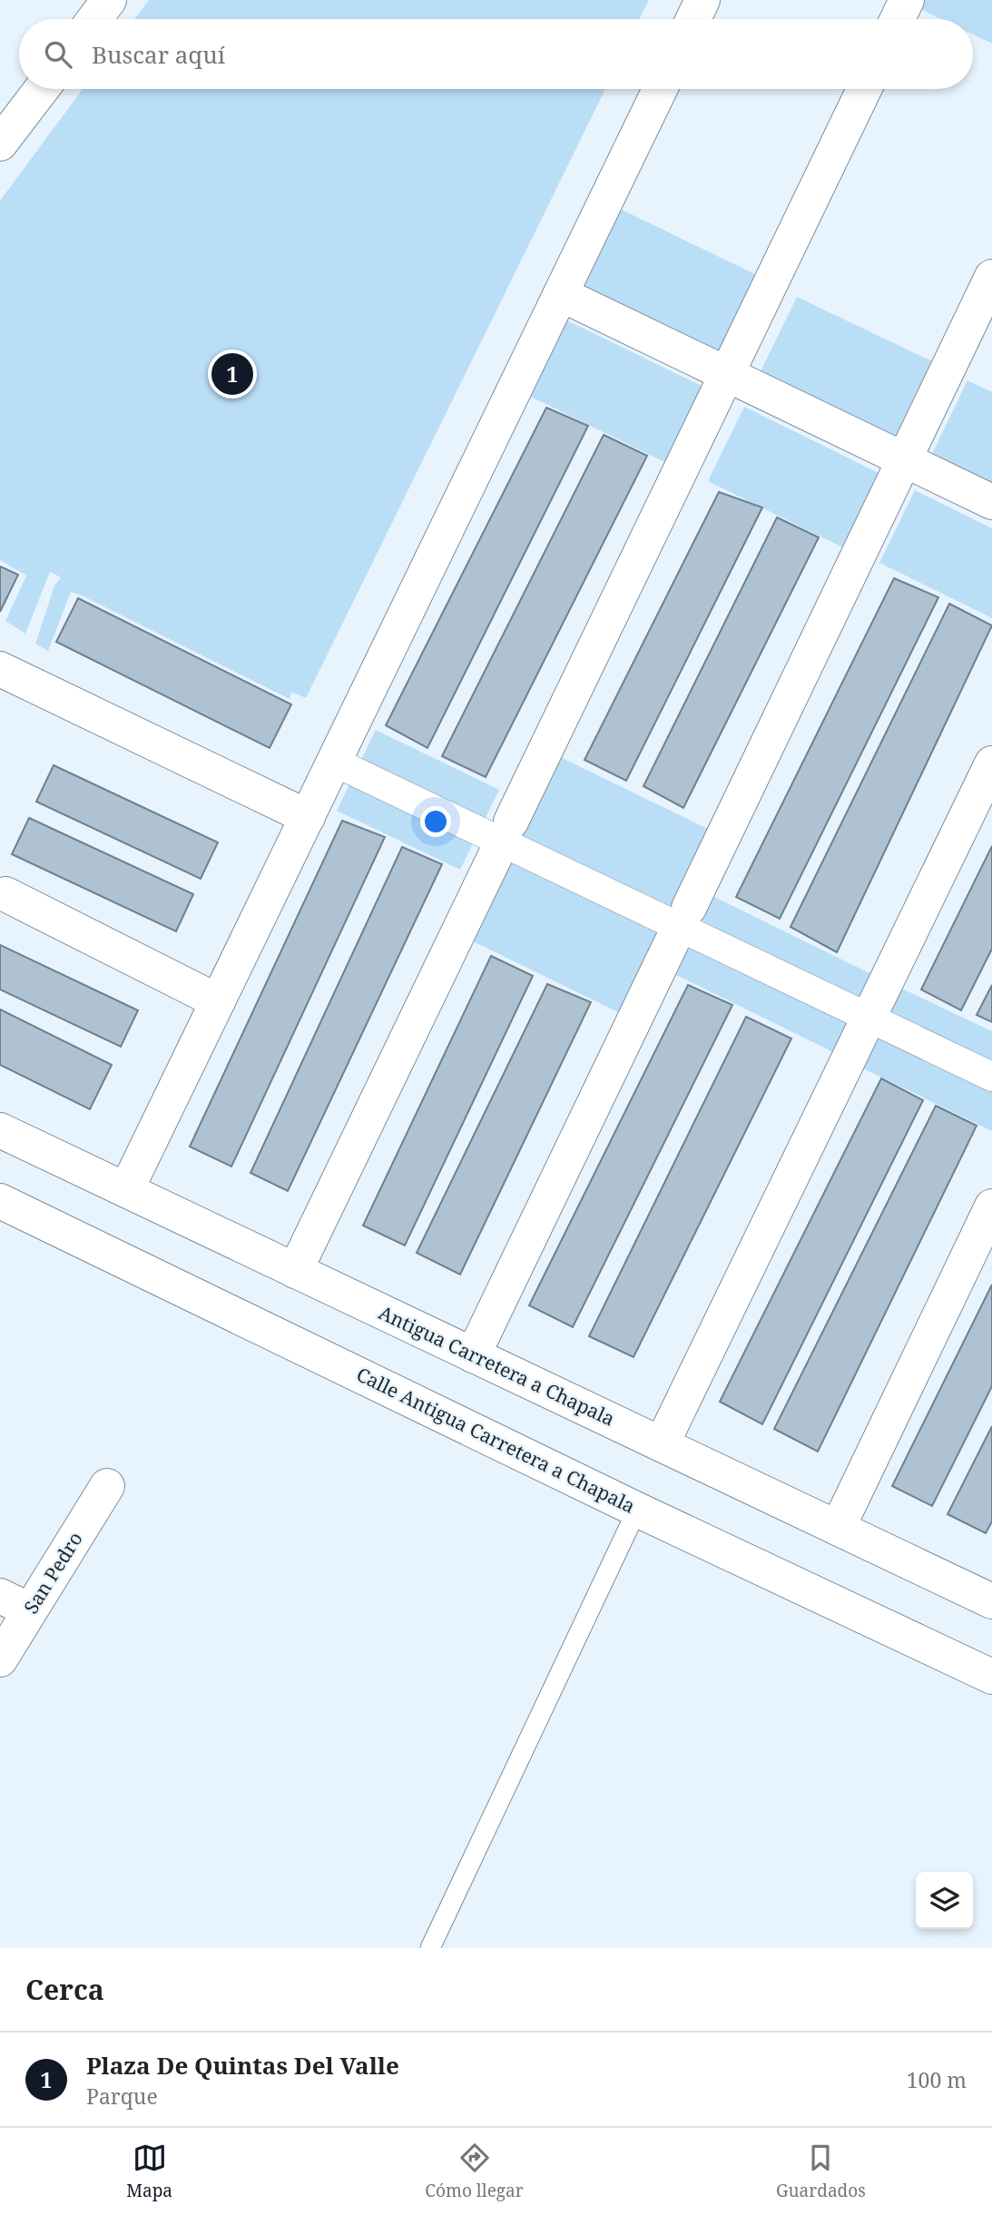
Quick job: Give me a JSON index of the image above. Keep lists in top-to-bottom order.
{
  "streets": {
    "street": ["Antigua Carretera a Chapala", "Calle Antigua Carretera a Chapala", "San Pedro"]
  },
  "page": {
    "search": "Buscar aquí",
    "pins": "1",
    "heading": "Cerca",
    "list": [
      {
        "mark": "1",
        "name": "Plaza De Quintas Del Valle",
        "note": "Parque",
        "value": "100 m"
      }
    ],
    "nav": ["Mapa", "Cómo llegar", "Guardados"]
  }
}
